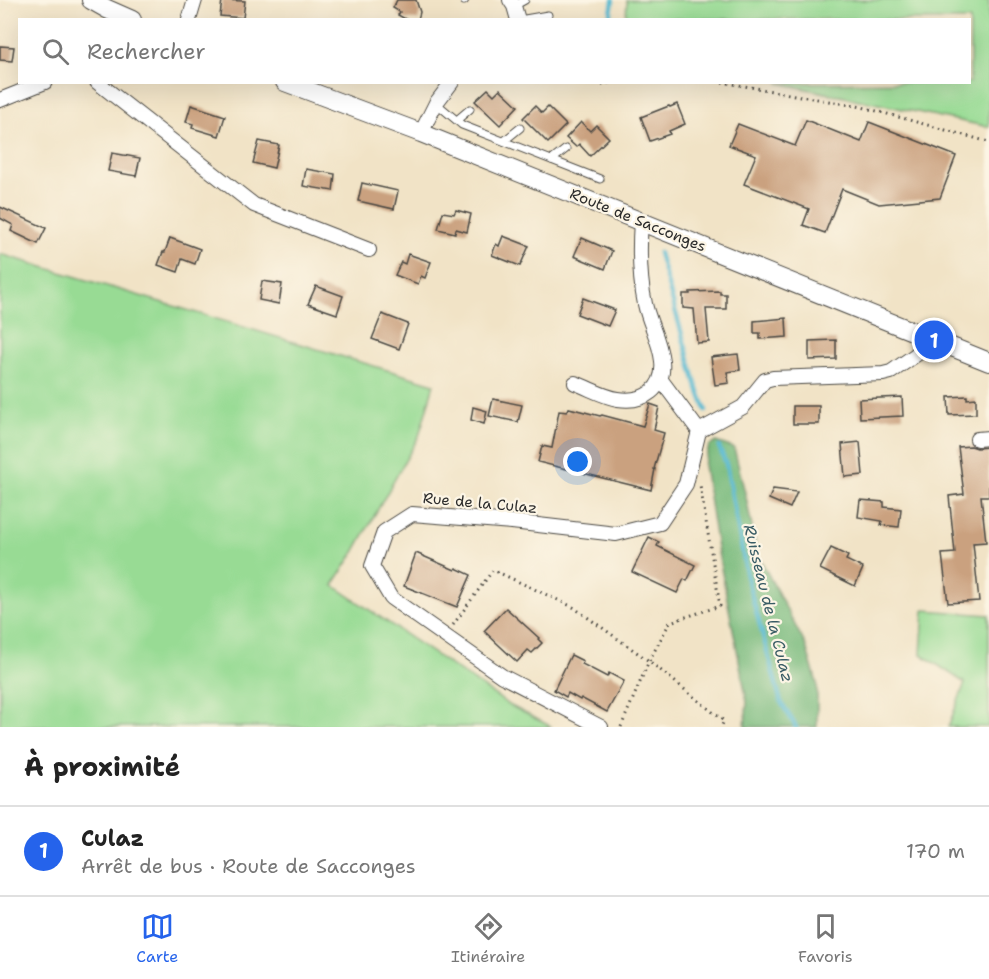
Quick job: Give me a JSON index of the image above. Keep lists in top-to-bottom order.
{
  "streets": {
    "street": ["Route de Sacconges", "Rue de la Culaz"]
  },
  "water": ["Ruisseau de la Culaz"],
  "page": {
    "search": "Rechercher",
    "pins": "1",
    "heading": "À proximité",
    "list": [
      {
        "mark": "1",
        "name": "Culaz",
        "note": "Arrêt de bus · Route de Sacconges",
        "value": "170 m"
      }
    ],
    "nav": ["Carte", "Itinéraire", "Favoris"]
  }
}
